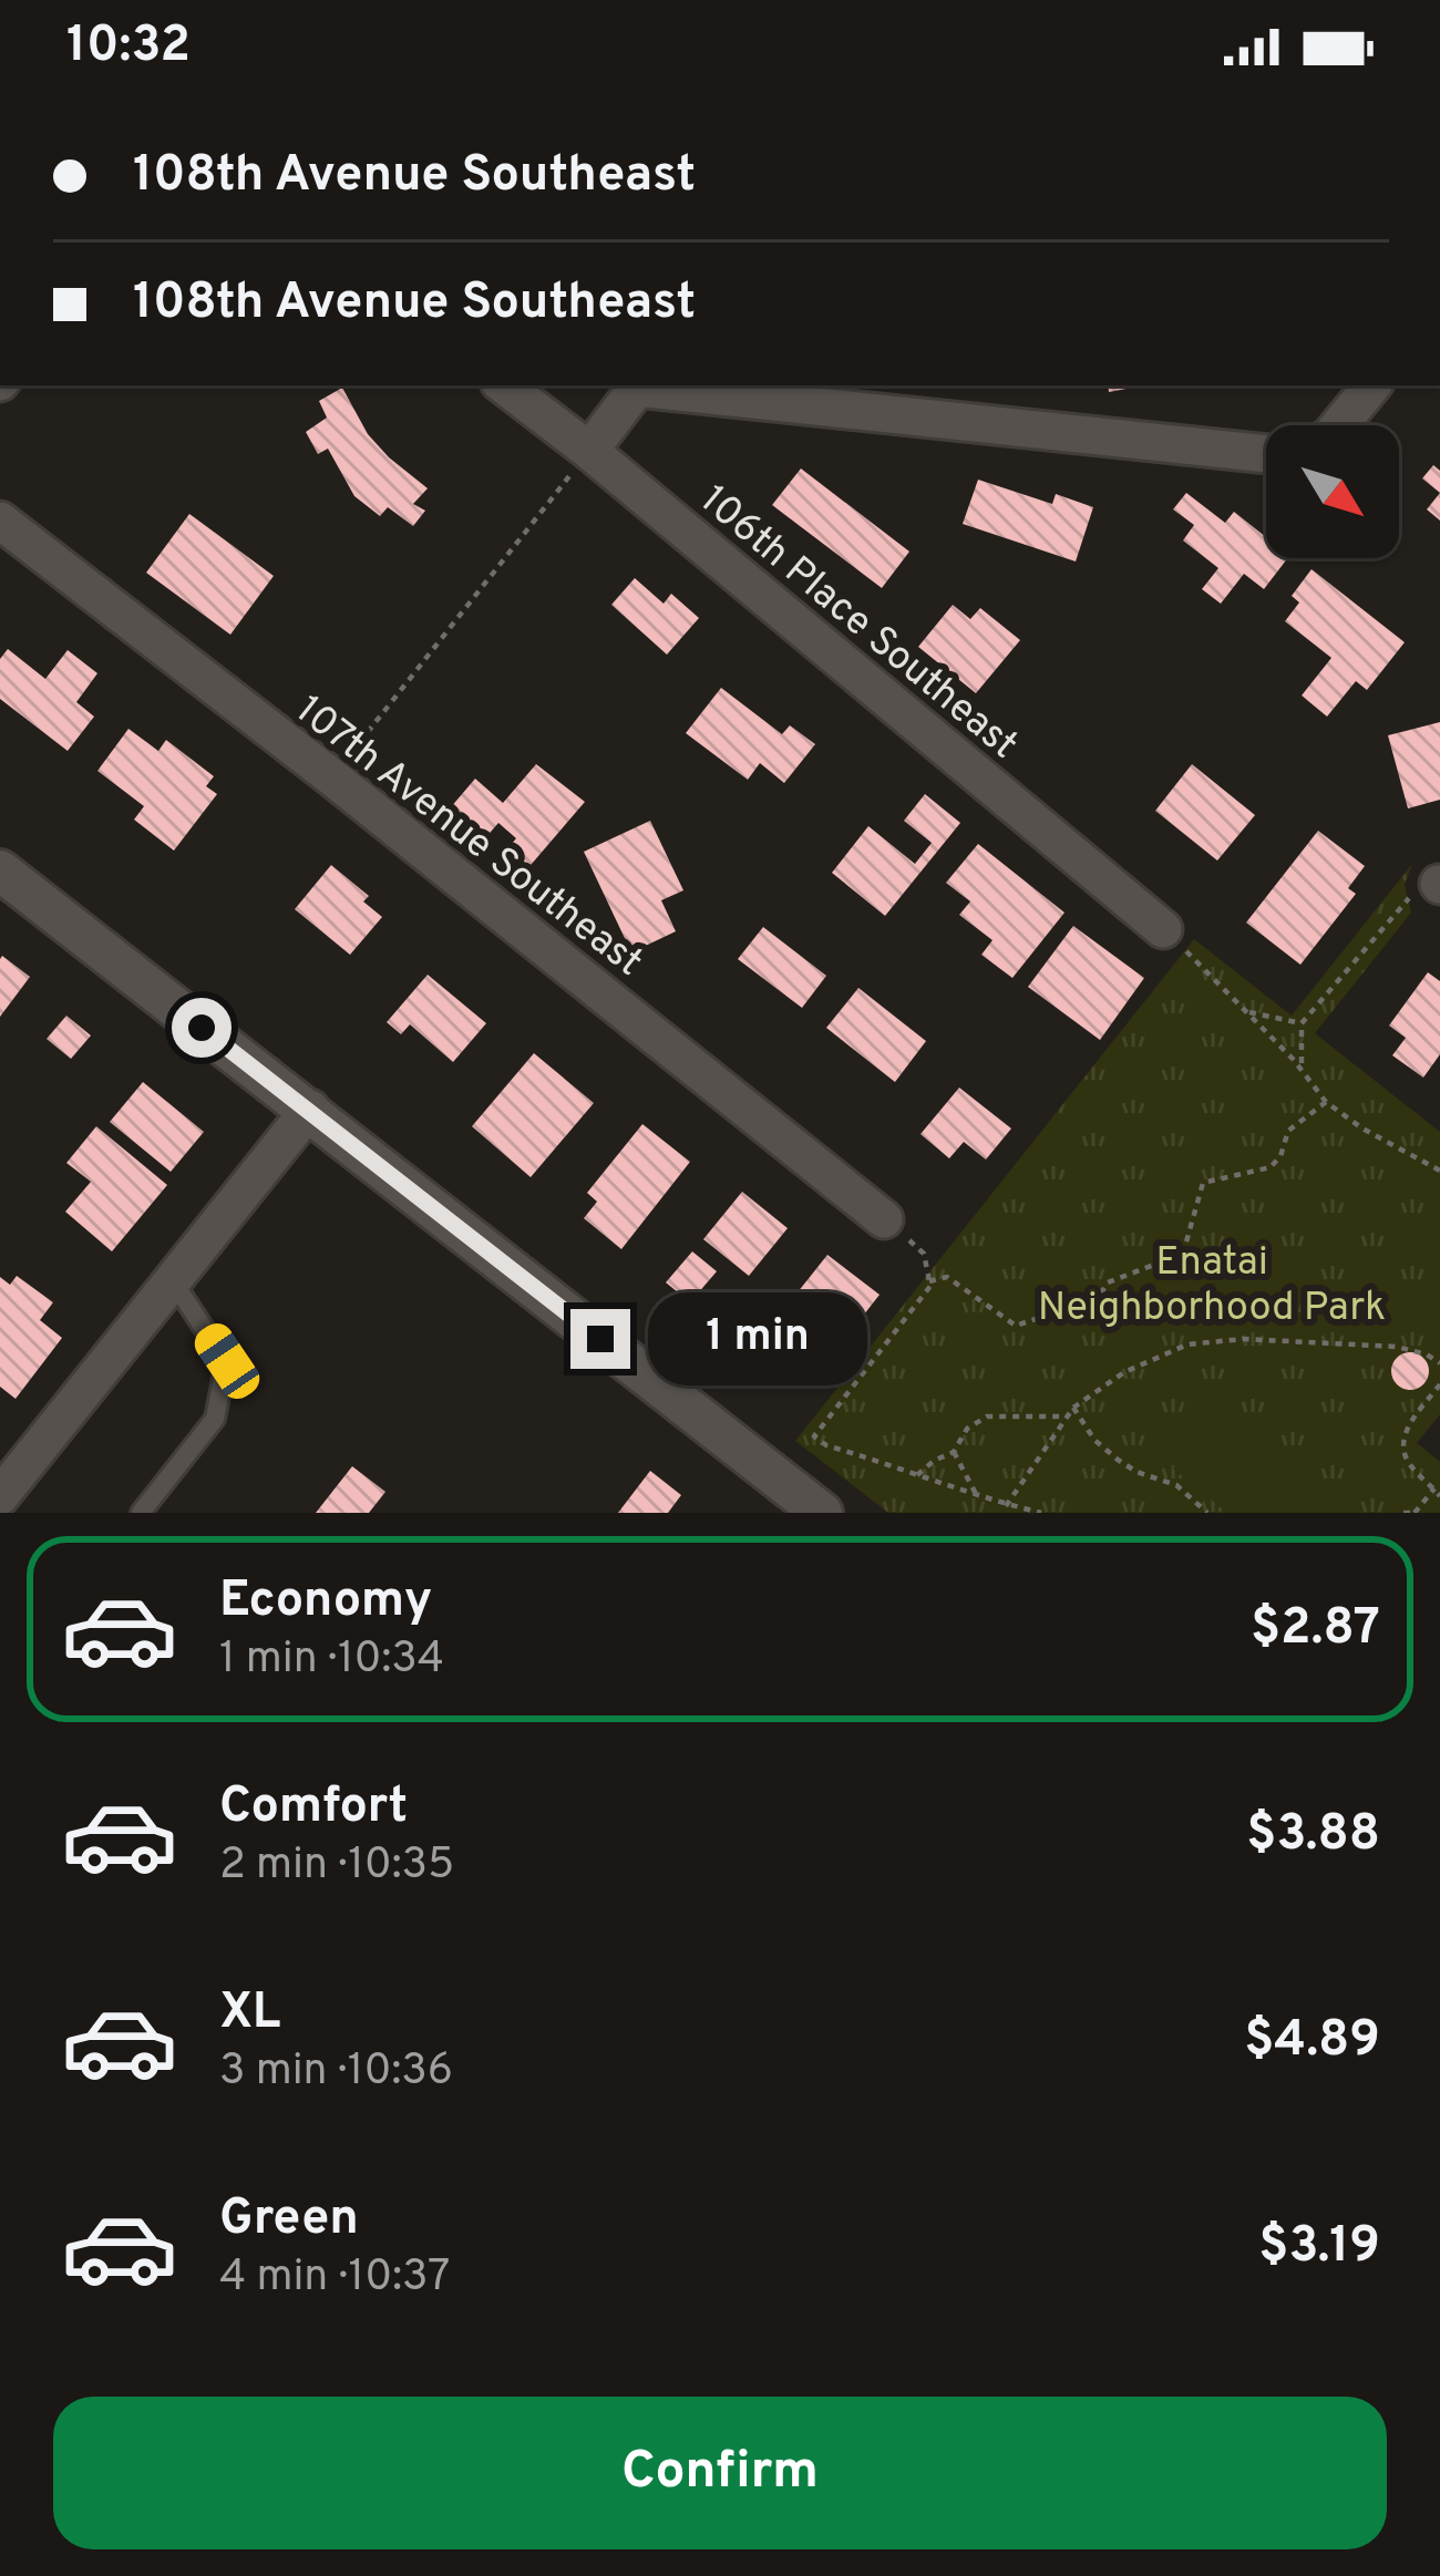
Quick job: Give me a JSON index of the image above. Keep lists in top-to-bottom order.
{
  "streets": {
    "street": ["106th Place Southeast", "107th Avenue Southeast"]
  },
  "parks": ["Enatai Neighborhood Park"],
  "north": "bottom right",
  "page": {
    "status": "10:32",
    "banner": ["108th Avenue Southeast", "108th Avenue Southeast"],
    "bubble": "1 min",
    "list": [
      {
        "name": "Economy",
        "note": "1 min · 10:34",
        "value": "$2.87"
      },
      {
        "name": "Comfort",
        "note": "2 min · 10:35",
        "value": "$3.88"
      },
      {
        "name": "XL",
        "note": "3 min · 10:36",
        "value": "$4.89"
      },
      {
        "name": "Green",
        "note": "4 min · 10:37",
        "value": "$3.19"
      }
    ],
    "buttons": "Confirm"
  }
}
